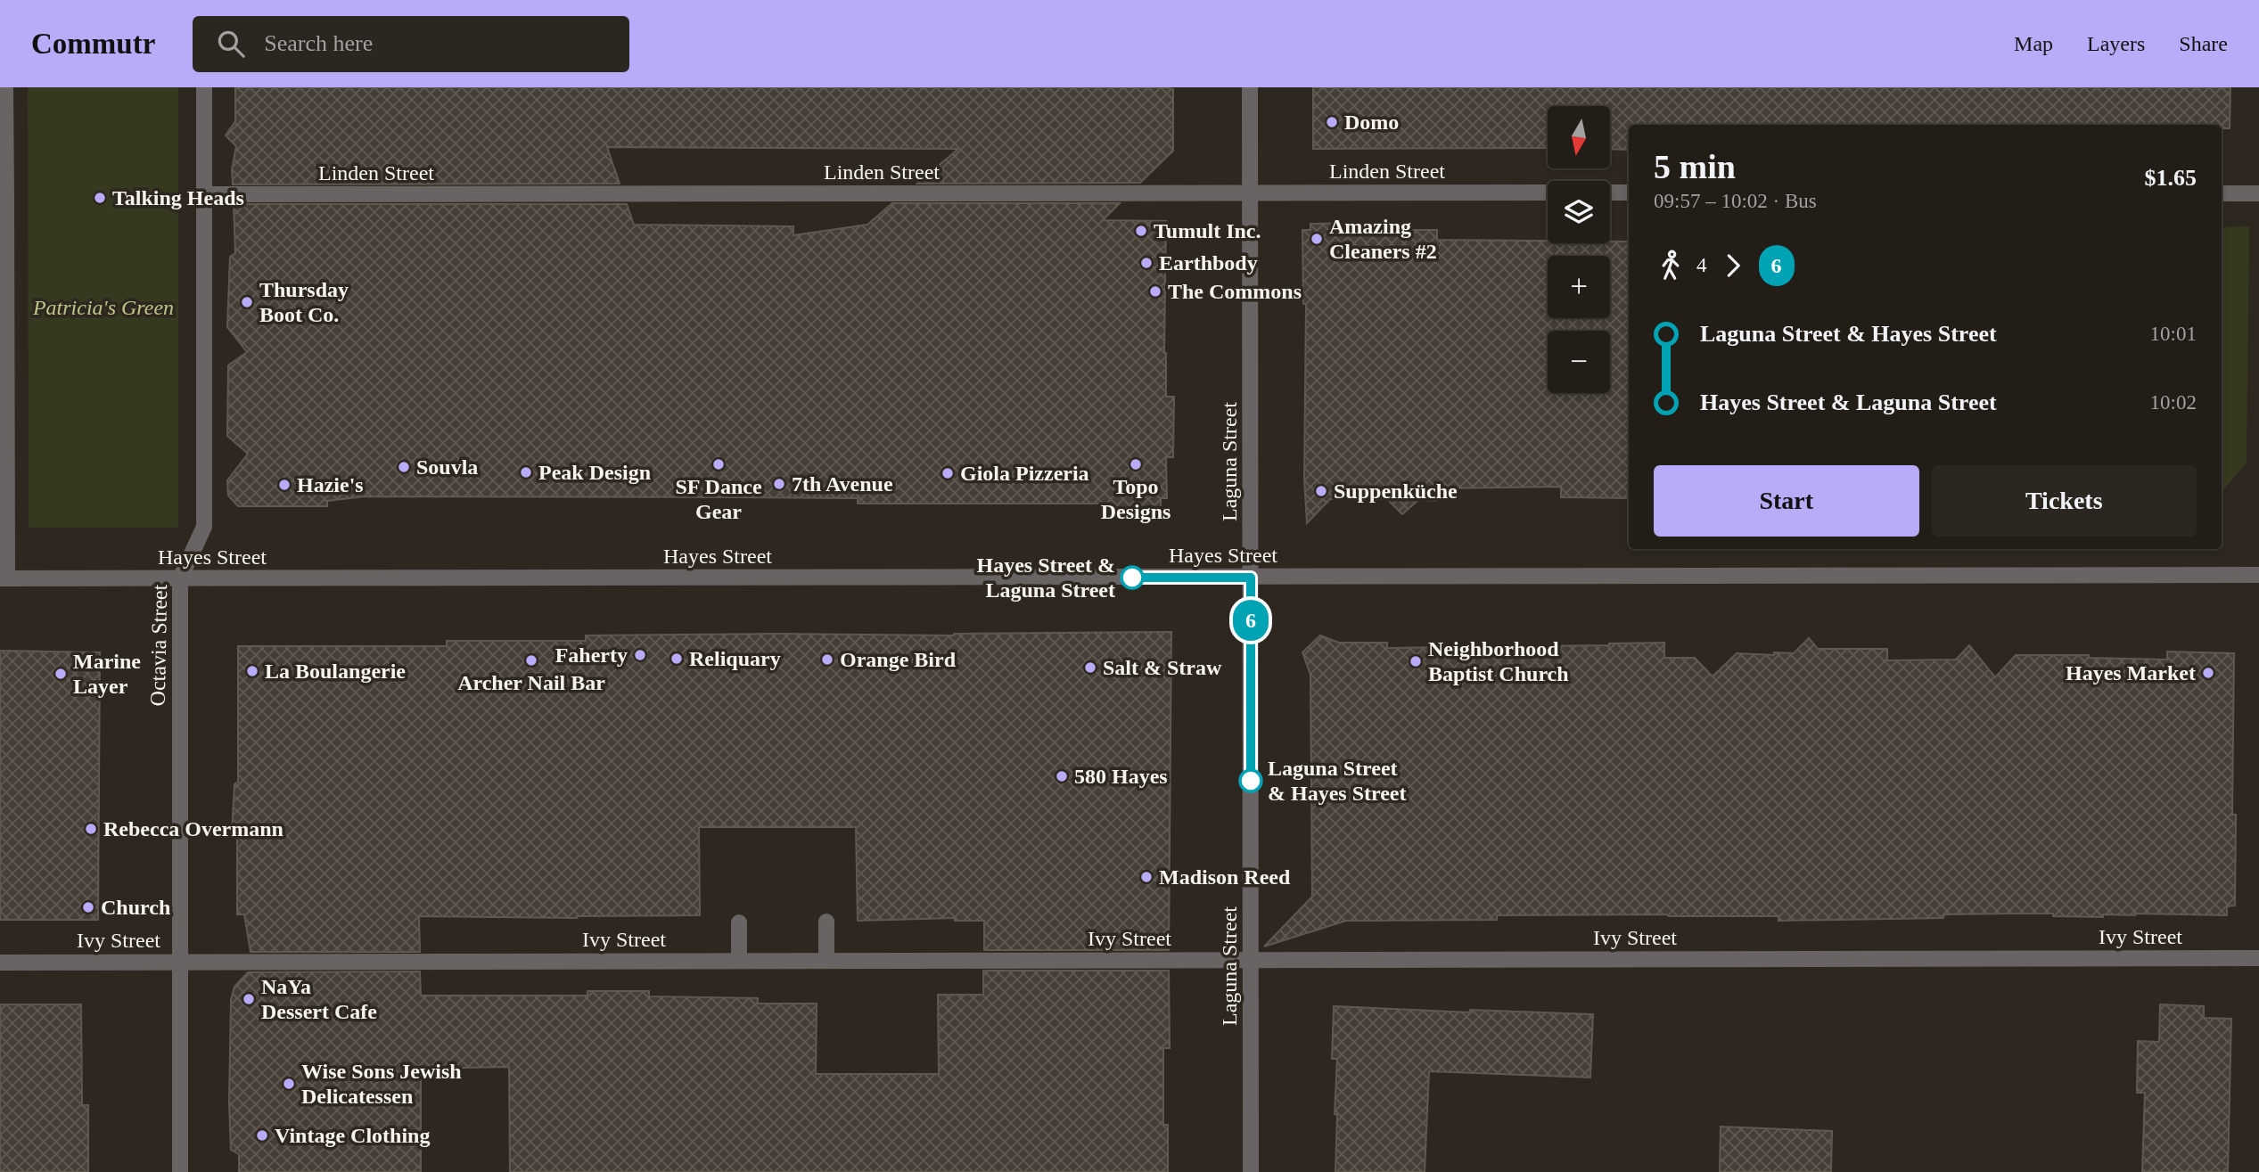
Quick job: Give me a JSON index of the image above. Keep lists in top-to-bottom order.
{
  "streets": {
    "street": [
      "Linden Street",
      "Laguna Street",
      "Hayes Street",
      "Octavia Street",
      "Ivy Street"
    ]
  },
  "crossings": [
    ["Linden Street", "Laguna Street"],
    ["Linden Street", "Octavia Street"],
    ["Laguna Street", "Hayes Street"],
    ["Laguna Street", "Ivy Street"],
    ["Hayes Street", "Octavia Street"],
    ["Octavia Street", "Ivy Street"]
  ],
  "parks": ["Patricia's Green"],
  "places": [
    "Domo",
    "Talking Heads",
    "Tumult Inc.",
    "Amazing Cleaners #2",
    "Earthbody",
    "The Commons",
    "Thursday Boot Co.",
    "SF Dance Gear",
    "Topo Designs",
    "Souvla",
    "Peak Design",
    "Giola Pizzeria",
    "7th Avenue",
    "Hazie's",
    "Suppenküche",
    "Hayes Street & Laguna Street",
    "Faherty",
    "Reliquary",
    "Orange Bird",
    "Archer Nail Bar",
    "Neighborhood Baptist Church",
    "Salt & Straw",
    "La Boulangerie",
    "Hayes Market",
    "Marine Layer",
    "580 Hayes",
    "Laguna Street & Hayes Street",
    "Rebecca Overmann",
    "Madison Reed",
    "Church",
    "NaYa Dessert Cafe",
    "Wise Sons Jewish Delicatessen",
    "Vintage Clothing"
  ],
  "lines": ["bus line 6"],
  "north": "bottom",
  "page": {
    "header": "Commutr",
    "search": "Search here",
    "nav": ["Map", "Layers", "Share"],
    "on_map": "6",
    "map_buttons": ["+", "−"],
    "heading": ["5 min", "09:57 – 10:02 · Bus", "$1.65"],
    "legs": ["4", "6"],
    "list": [
      {
        "name": "Laguna Street & Hayes Street",
        "value": "10:01"
      },
      {
        "name": "Hayes Street & Laguna Street",
        "value": "10:02"
      }
    ],
    "buttons": ["Start", "Tickets"]
  }
}
